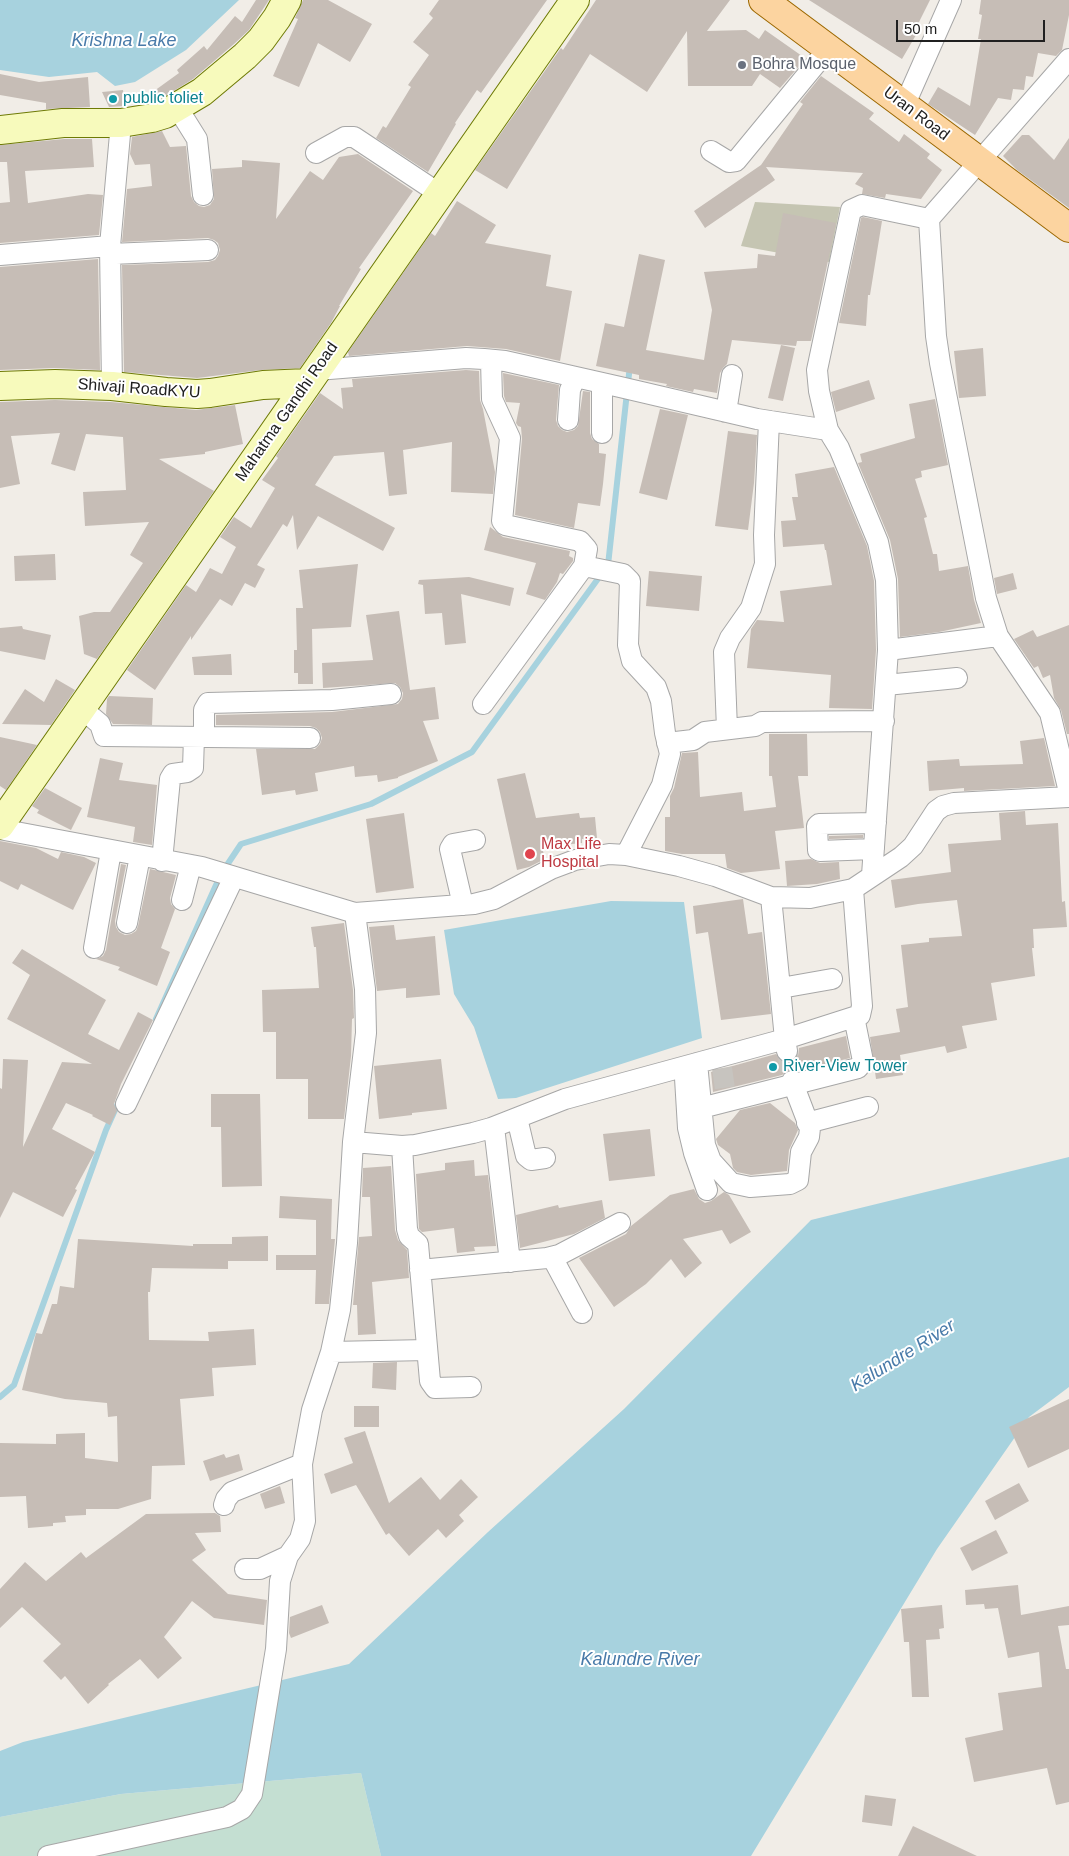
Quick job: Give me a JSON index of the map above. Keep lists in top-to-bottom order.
{
  "streets": {
    "main road": ["Uran Road", "Shivaji RoadKYU", "Mahatma Gandhi Road"]
  },
  "crossings": [
    ["Shivaji RoadKYU", "Mahatma Gandhi Road"]
  ],
  "water": ["Krishna Lake", "Kalundre River"],
  "places": [
    "Bohra Mosque",
    "public toliet",
    "Max Life Hospital",
    "River-View Tower"
  ],
  "scale_bar": "50 m"
}
